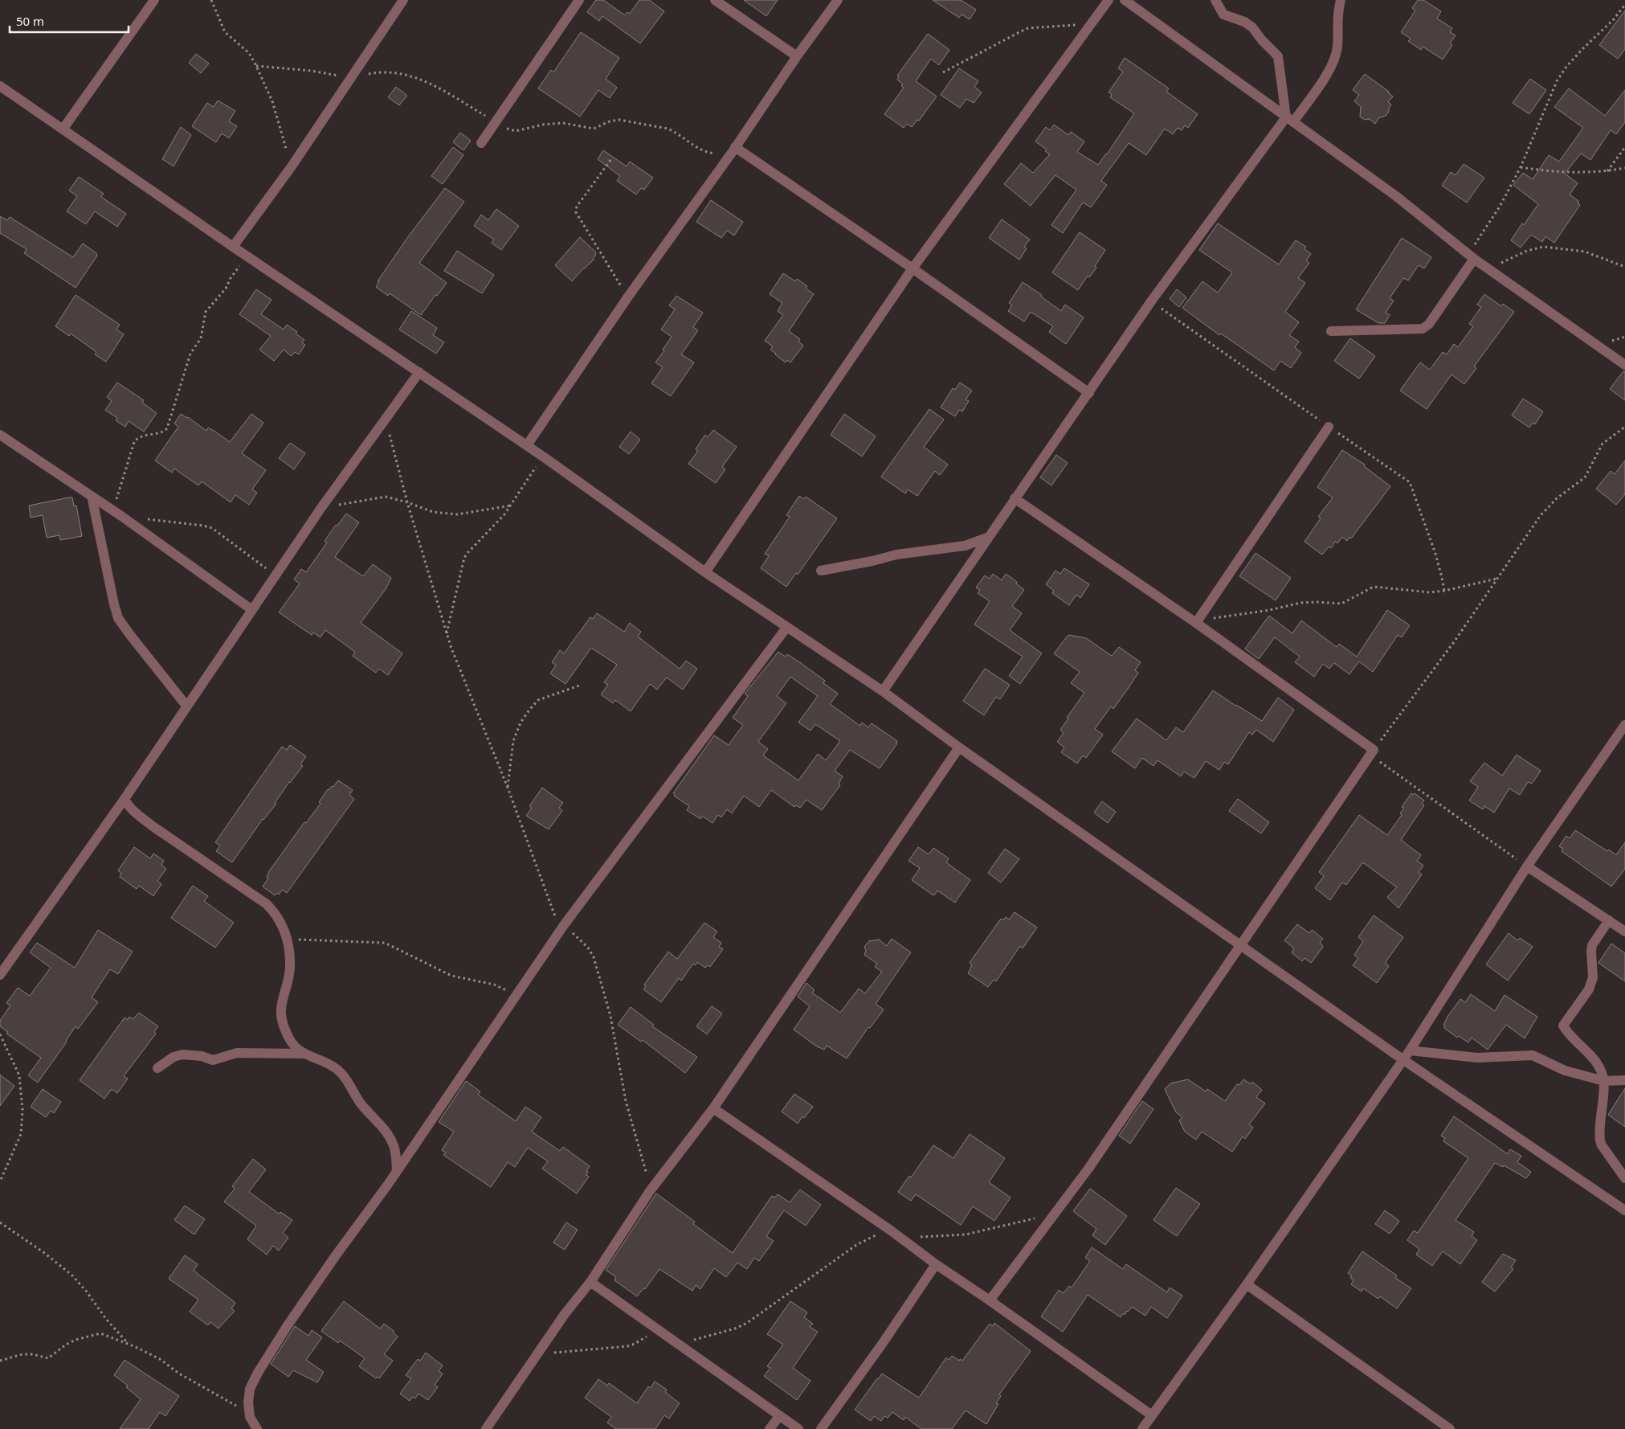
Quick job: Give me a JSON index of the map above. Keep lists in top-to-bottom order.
{
  "scale_bar": "50 m"
}
